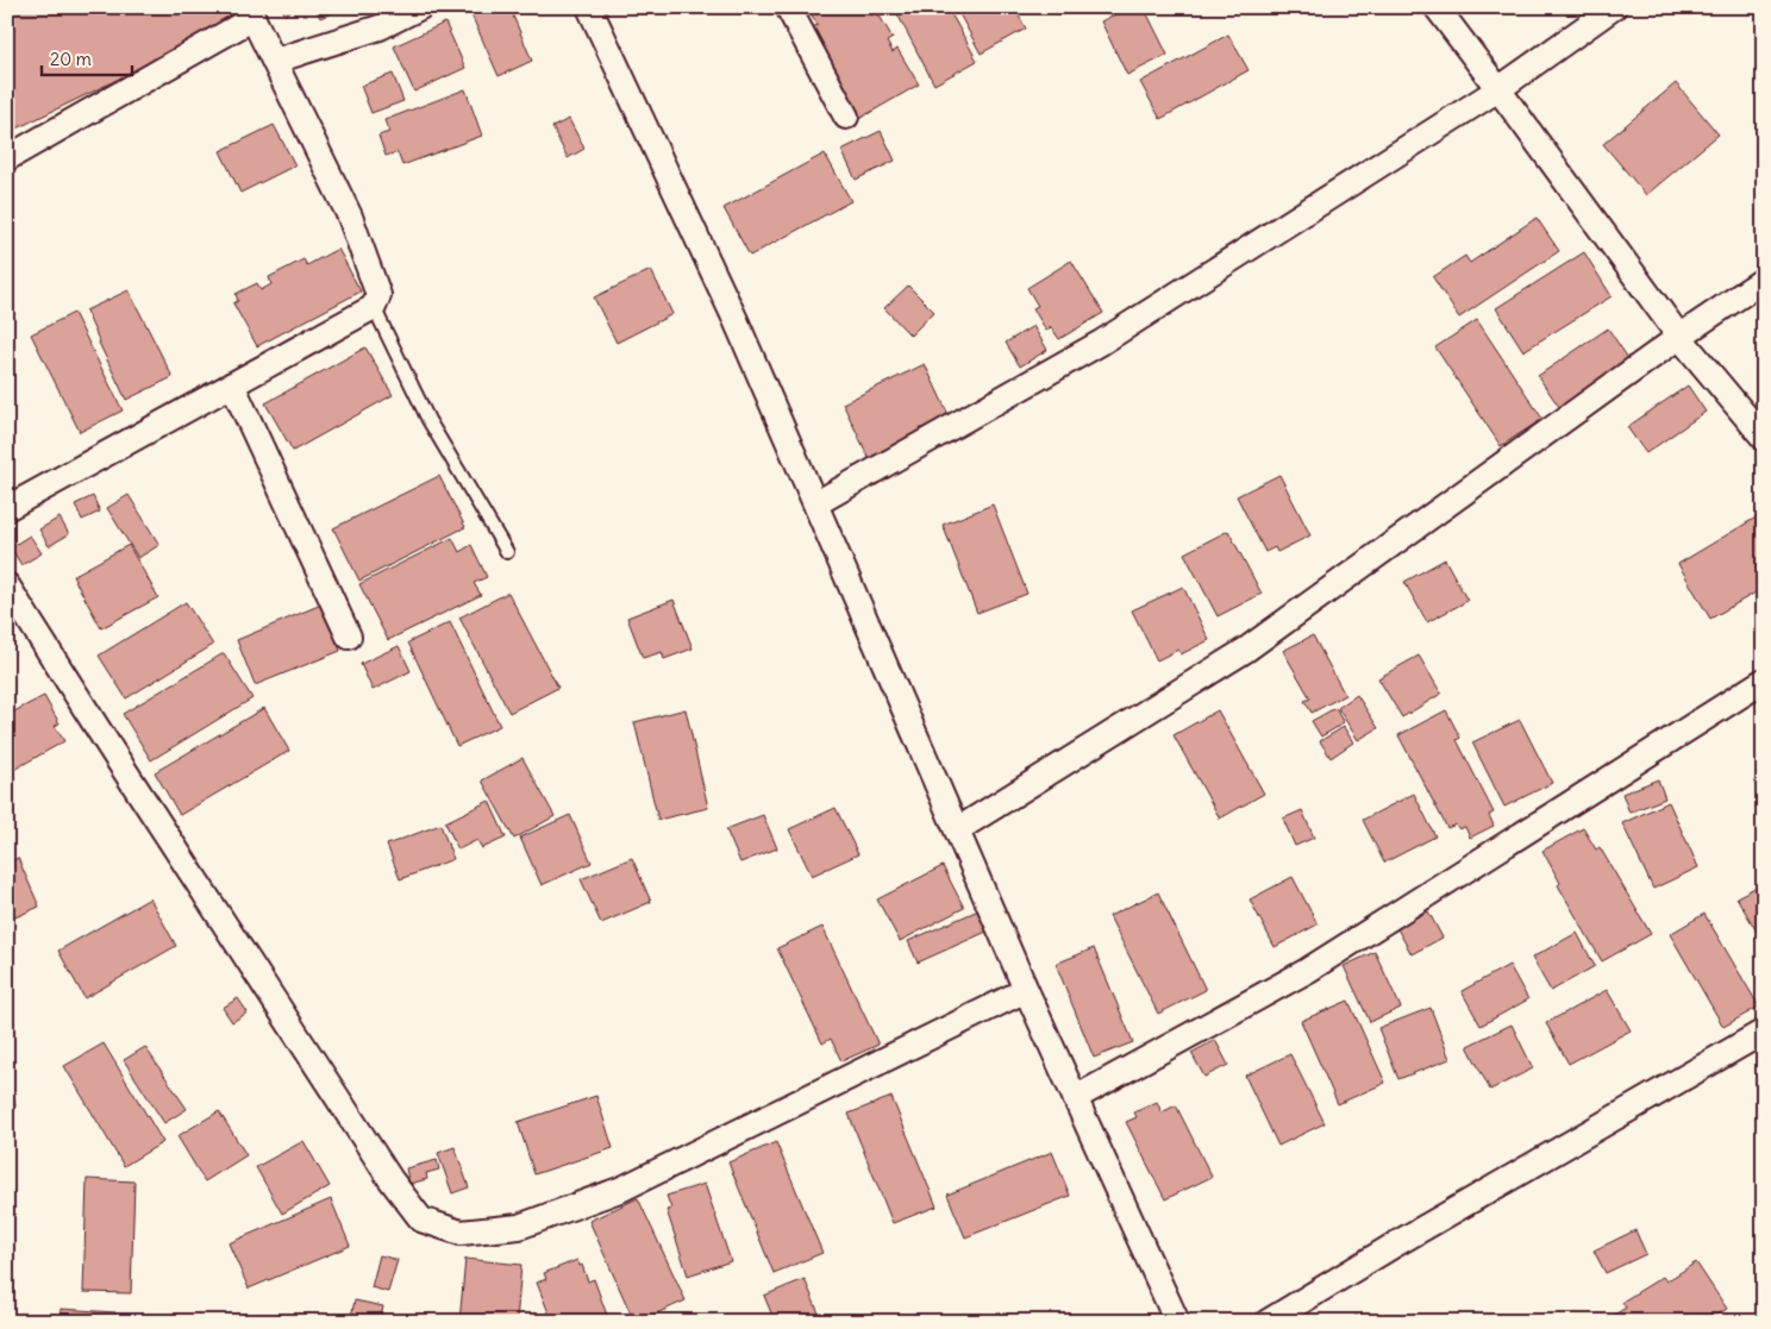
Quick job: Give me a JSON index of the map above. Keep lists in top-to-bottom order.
{
  "scale_bar": "20 m"
}
